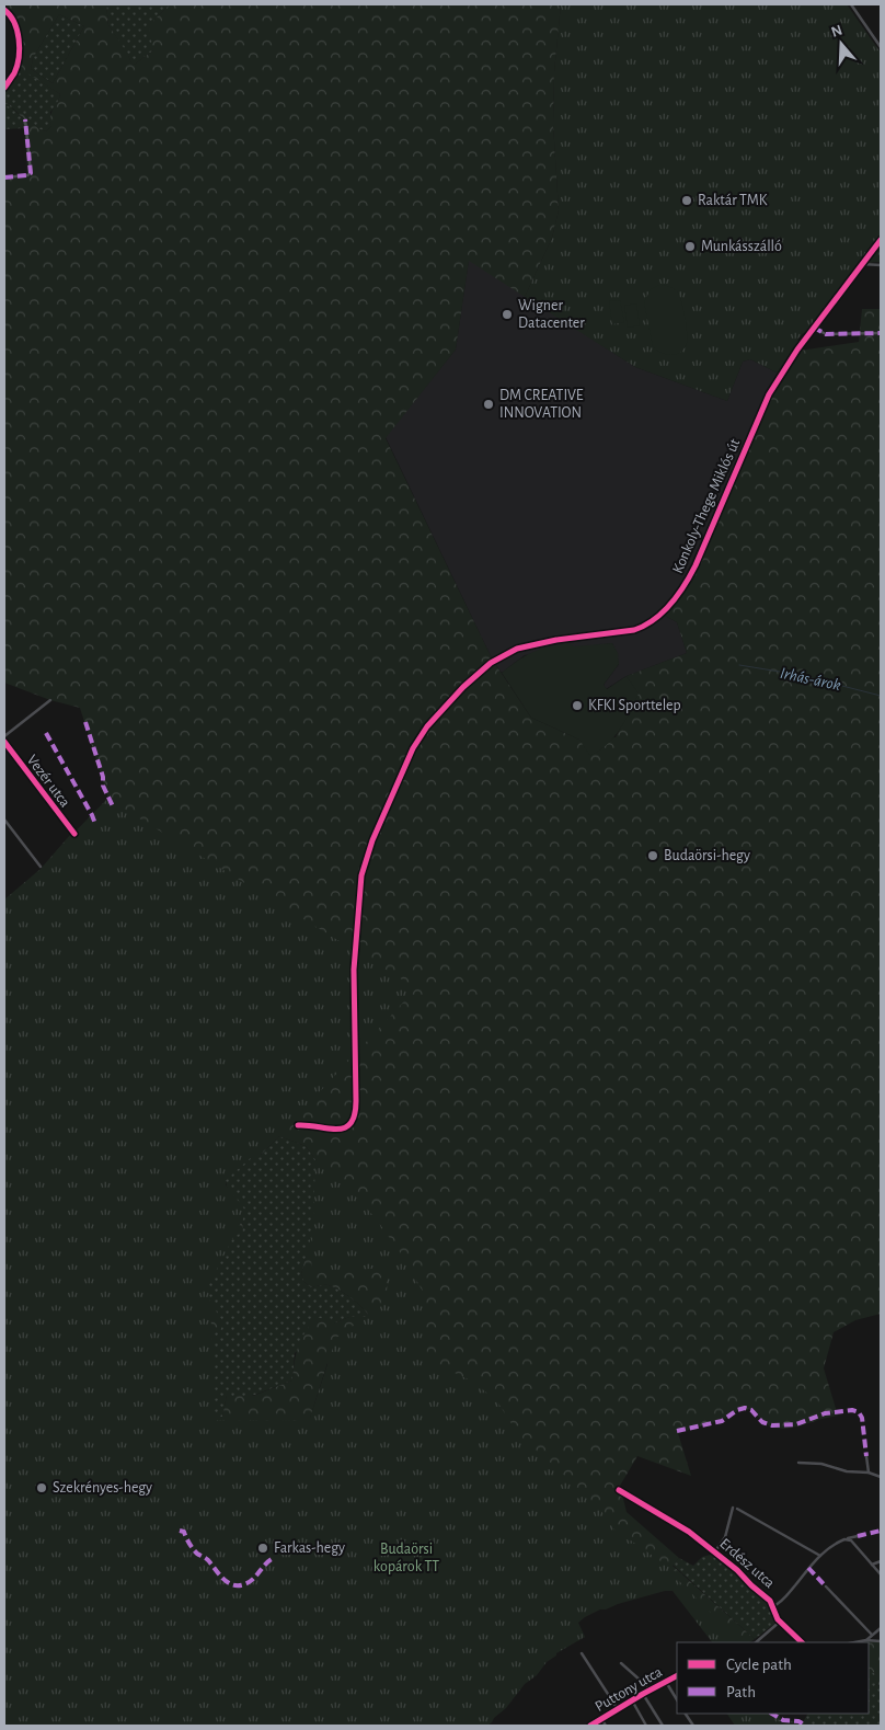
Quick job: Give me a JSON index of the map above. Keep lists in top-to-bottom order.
{
  "streets": {
    "street": [
      "Konkoly-Thege Miklós út",
      "Vezér utca",
      "Erdész utca",
      "Puttony utca"
    ]
  },
  "water": ["Irhás-árok"],
  "parks": ["Budaörsi kopárok TT"],
  "places": [
    "Raktár TMK",
    "Munkásszálló",
    "Wigner Datacenter",
    "DM CREATIVE INNOVATION",
    "KFKI Sporttelep",
    "Budaörsi-hegy",
    "Szekrényes-hegy",
    "Farkas-hegy"
  ],
  "legend": ["Cycle path", "Path"],
  "north": "top"
}
